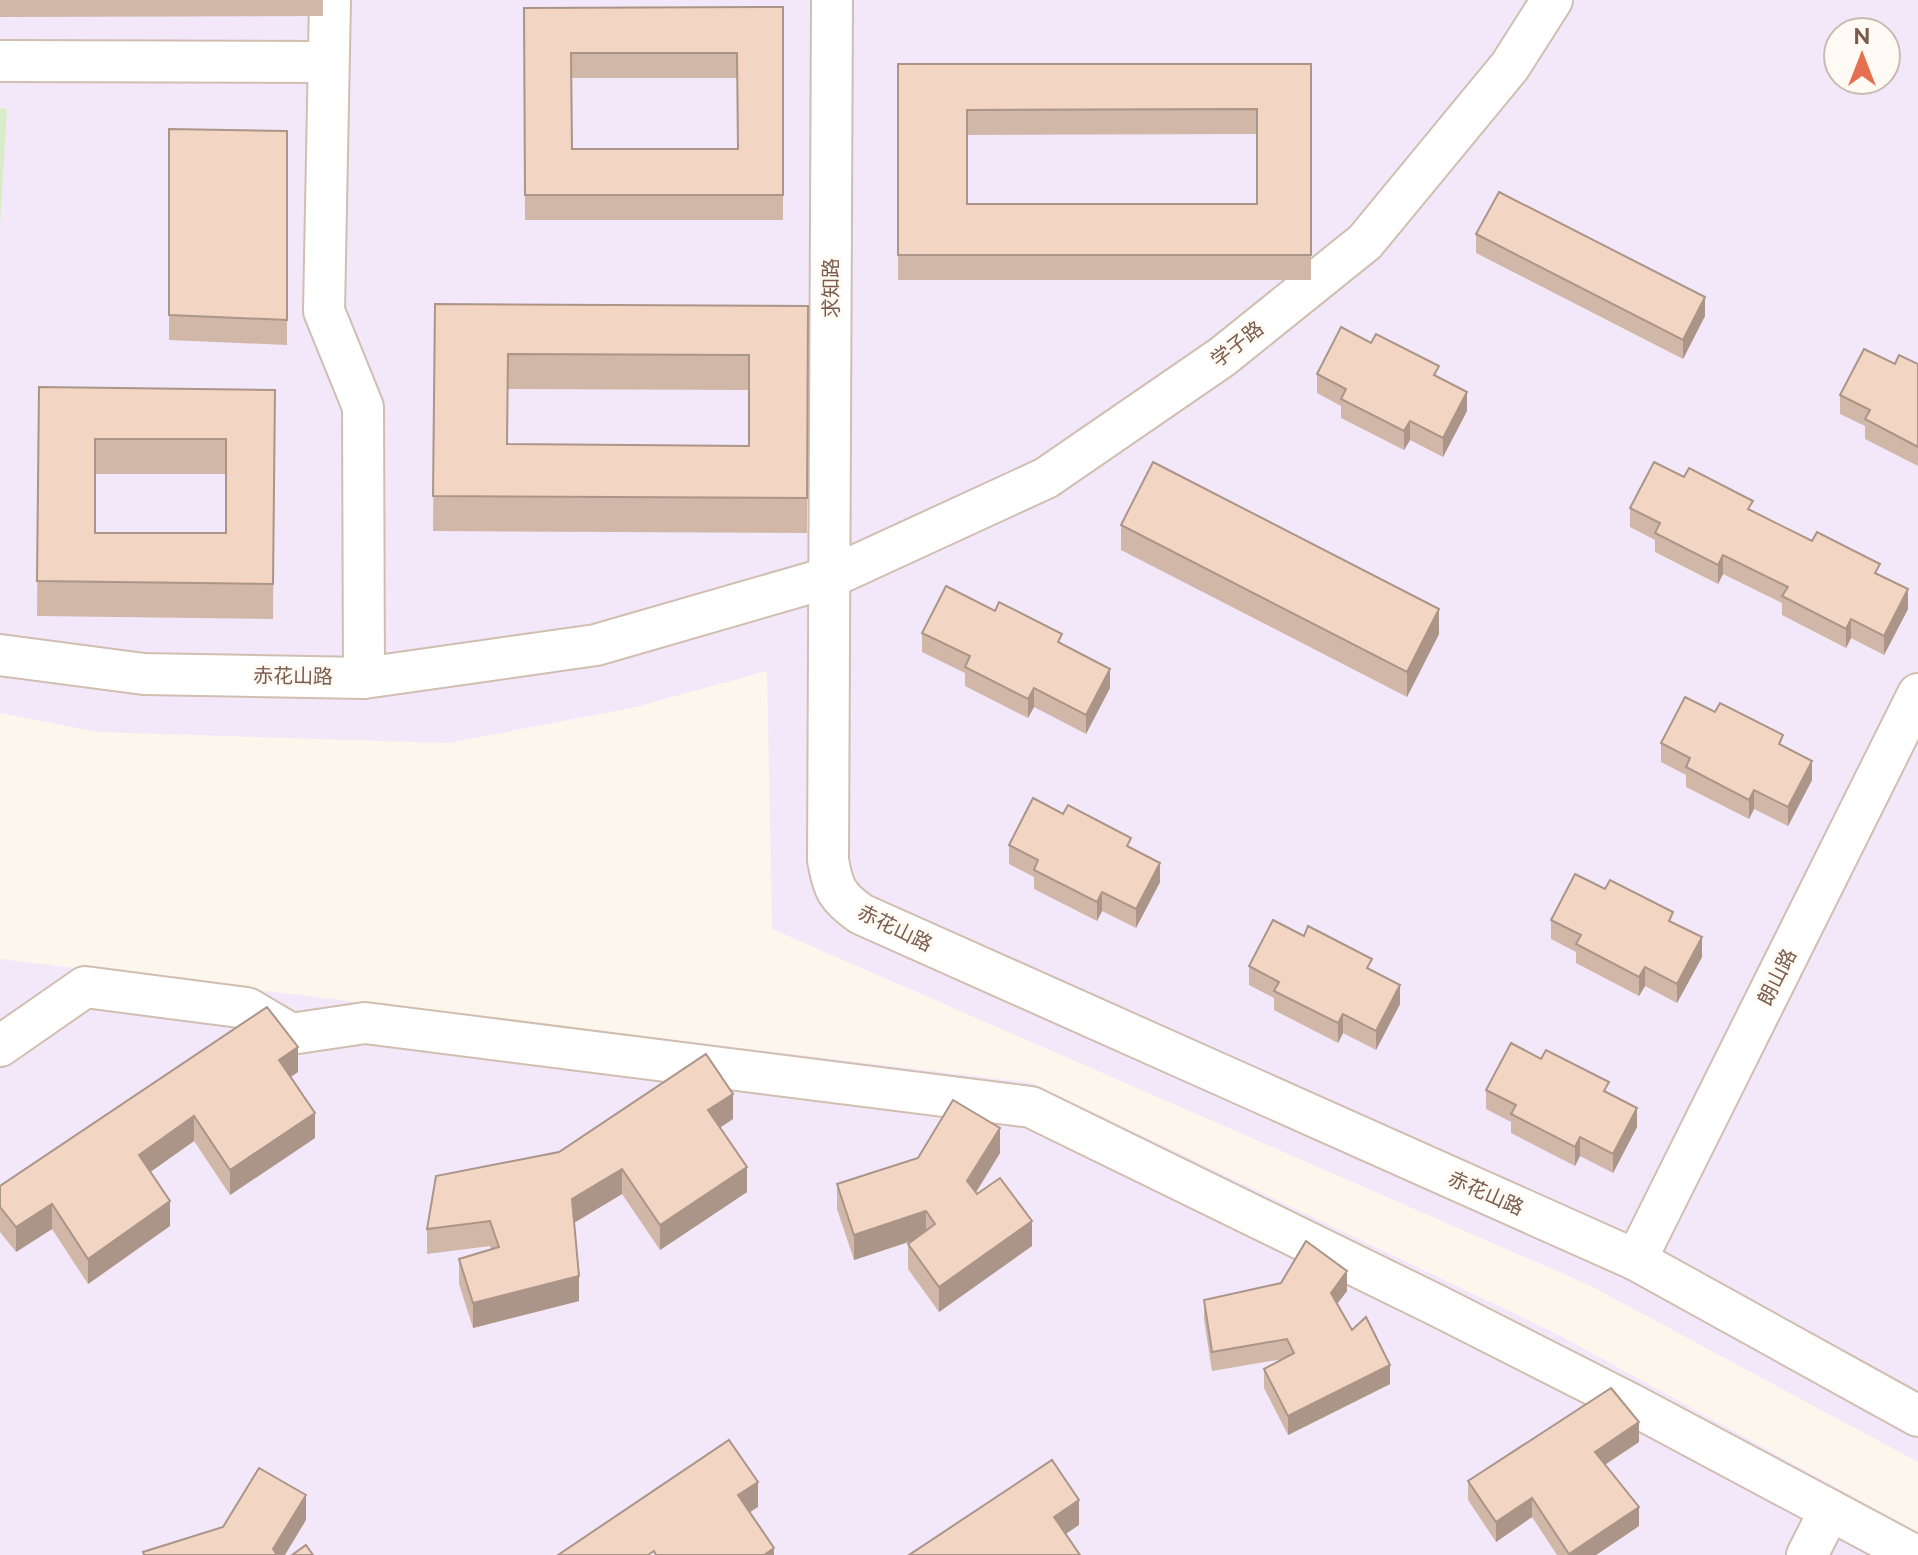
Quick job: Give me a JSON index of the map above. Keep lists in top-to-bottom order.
{
  "streets": {
    "street": [
      "求知路",
      "学子路",
      "赤花山路",
      "朗山路"
    ]
  },
  "crossings": [
    ["求知路", "学子路"],
    ["求知路", "赤花山路"],
    ["学子路", "赤花山路"],
    ["赤花山路", "朗山路"]
  ],
  "north": "top"
}
